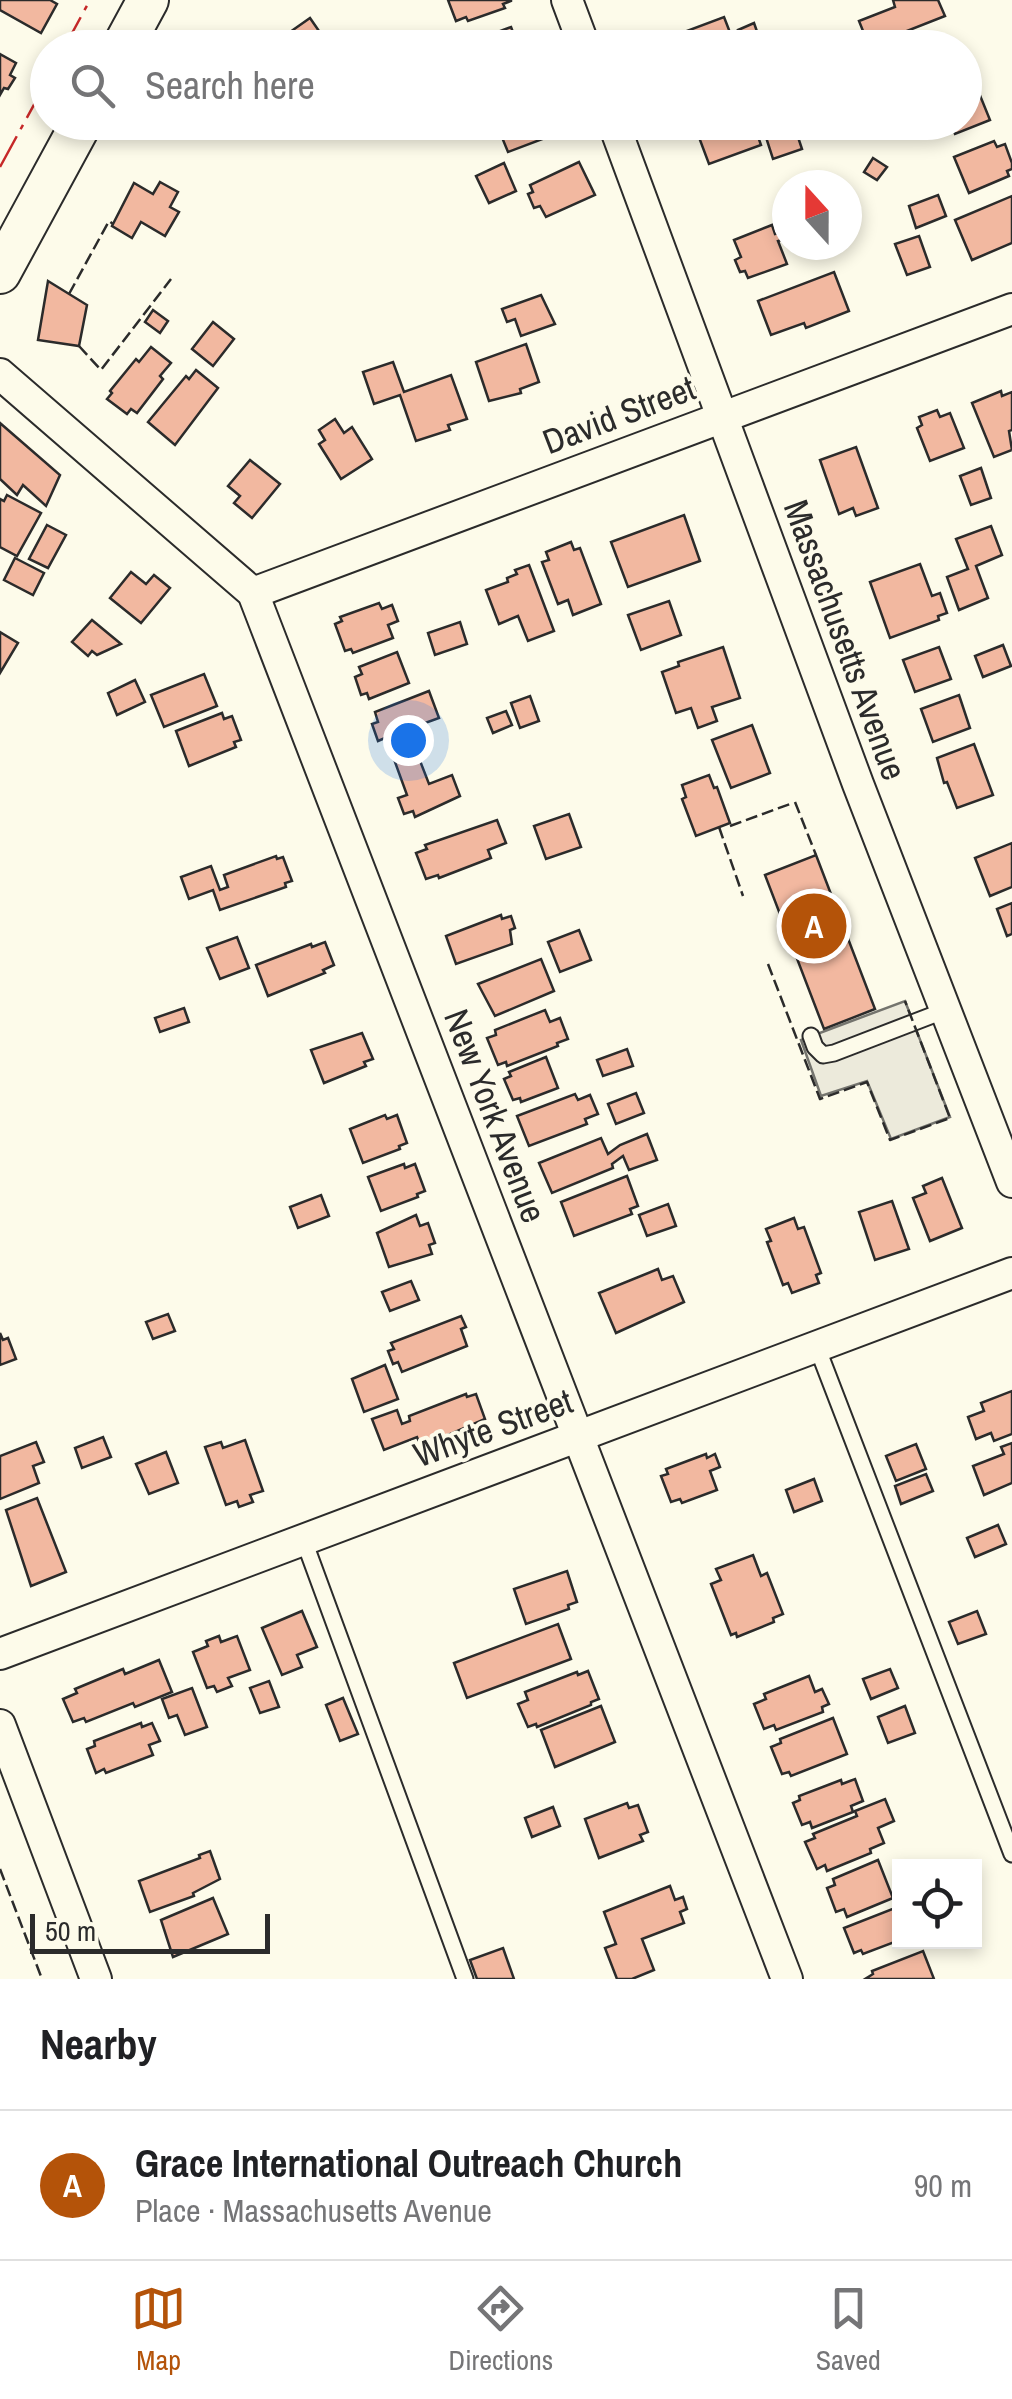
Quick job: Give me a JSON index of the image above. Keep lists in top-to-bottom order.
{
  "streets": {
    "street": [
      "David Street",
      "Massachusetts Avenue",
      "New York Avenue",
      "Whyte Street"
    ]
  },
  "crossings": [
    ["David Street", "Massachusetts Avenue"],
    ["David Street", "New York Avenue"],
    ["New York Avenue", "Whyte Street"]
  ],
  "scale_bar": "50 m",
  "north": "top",
  "page": {
    "search": "Search here",
    "pins": "A",
    "scale": "50 m",
    "heading": "Nearby",
    "list": [
      {
        "mark": "A",
        "name": "Grace International Outreach Church",
        "note": "Place · Massachusetts Avenue",
        "value": "90 m"
      }
    ],
    "nav": ["Map", "Directions", "Saved"]
  }
}
